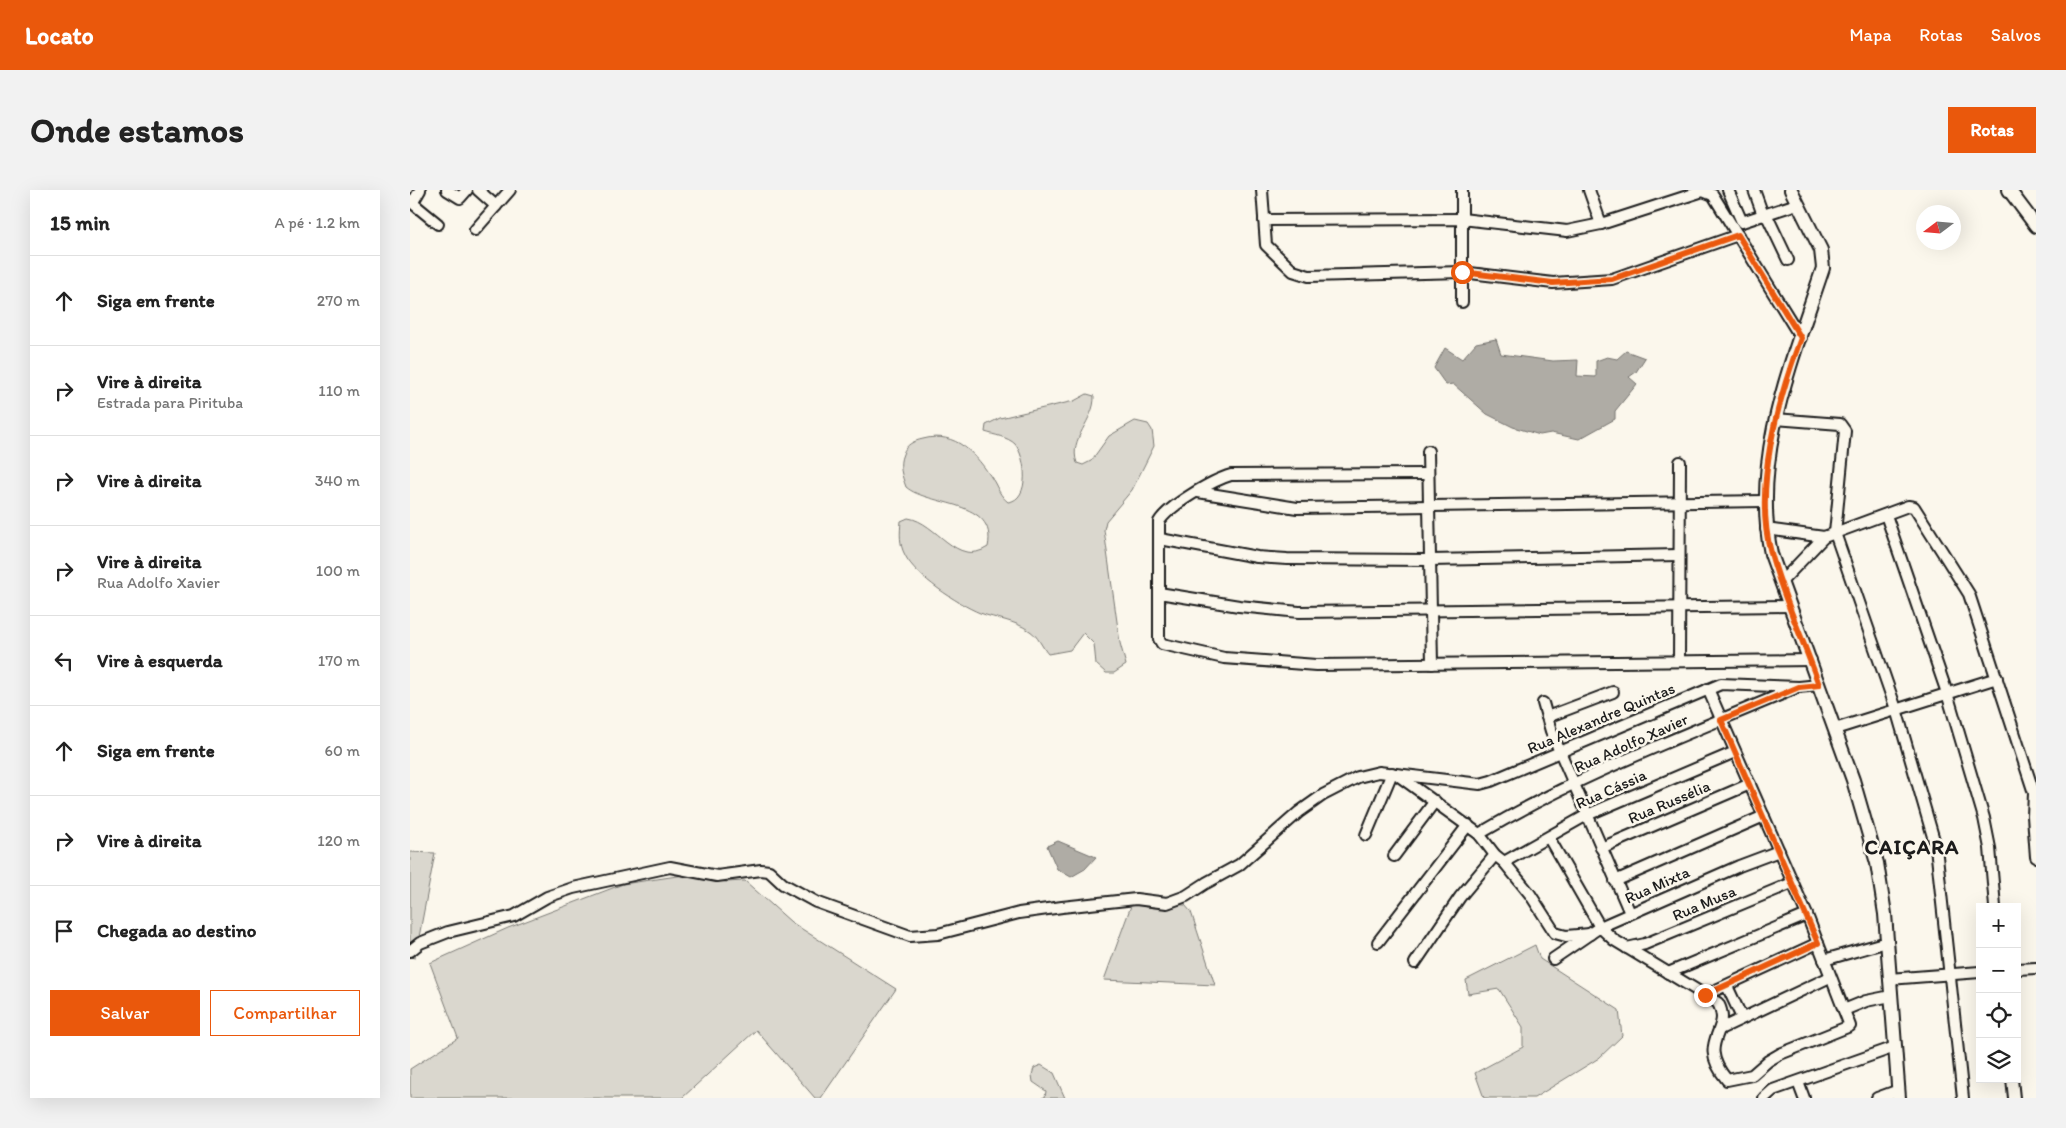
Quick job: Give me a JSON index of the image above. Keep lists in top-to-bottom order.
{
  "streets": {
    "street": [
      "Rua Alexandre Quintas",
      "Rua Adolfo Xavier",
      "Rua Cássia",
      "Rua Russélia",
      "Rua Mixta",
      "Rua Musa"
    ]
  },
  "crossings": [
    ["Rua Alexandre Quintas", "Rua Adolfo Xavier"]
  ],
  "districts": ["CAIÇARA"],
  "north": "left",
  "page": {
    "header": "Locato",
    "nav": ["Mapa", "Rotas", "Salvos"],
    "buttons": [
      "Rotas",
      ["Salvar", "Compartilhar"]
    ],
    "title": "Onde estamos",
    "heading": ["15 min", "A pé · 1.2 km"],
    "list": [
      ["Siga em frente", "270 m"],
      ["Vire à direita", "Estrada para Pirituba", "110 m"],
      ["Vire à direita", "340 m"],
      ["Vire à direita", "Rua Adolfo Xavier", "100 m"],
      ["Vire à esquerda", "170 m"],
      ["Siga em frente", "60 m"],
      ["Vire à direita", "120 m"],
      "Chegada ao destino"
    ],
    "map_buttons": ["+", "−"]
  }
}
